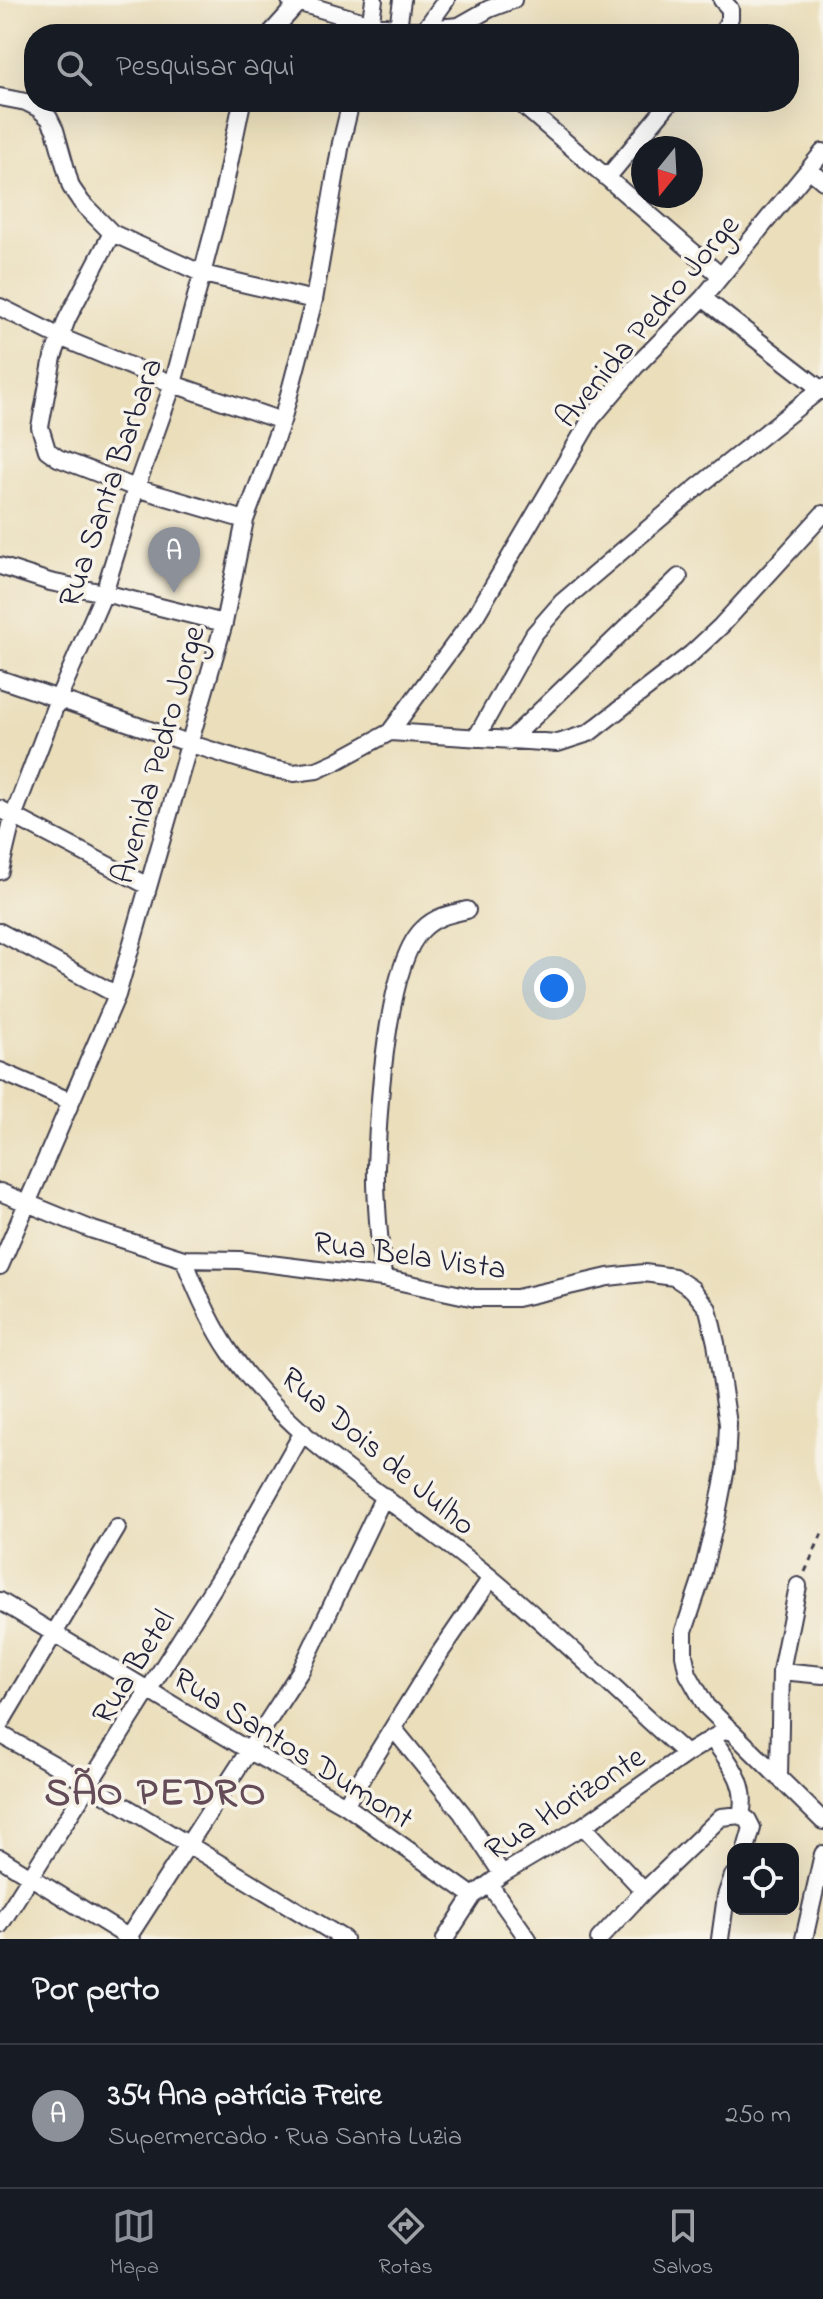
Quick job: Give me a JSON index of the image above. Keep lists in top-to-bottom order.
{
  "streets": {
    "street": [
      "Avenida Pedro Jorge",
      "Rua Santa Barbara",
      "Rua Bela Vista",
      "Rua Dois de Julho",
      "Rua Betel",
      "Rua Santos Dumont",
      "Rua Horizonte"
    ]
  },
  "crossings": [
    ["Rua Bela Vista", "Rua Dois de Julho"],
    ["Rua Bela Vista", "Rua Horizonte"],
    ["Rua Dois de Julho", "Rua Betel"],
    ["Rua Dois de Julho", "Rua Horizonte"],
    ["Rua Betel", "Rua Santos Dumont"],
    ["Rua Santos Dumont", "Rua Horizonte"]
  ],
  "districts": ["SÃO PEDRO"],
  "north": "bottom",
  "page": {
    "search": "Pesquisar aqui",
    "pins": "A",
    "heading": "Por perto",
    "list": [
      {
        "mark": "A",
        "name": "354 Ana patrícia Freire",
        "note": "Supermercado · Rua Santa Luzia",
        "value": "250 m"
      }
    ],
    "nav": ["Mapa", "Rotas", "Salvos"]
  }
}
